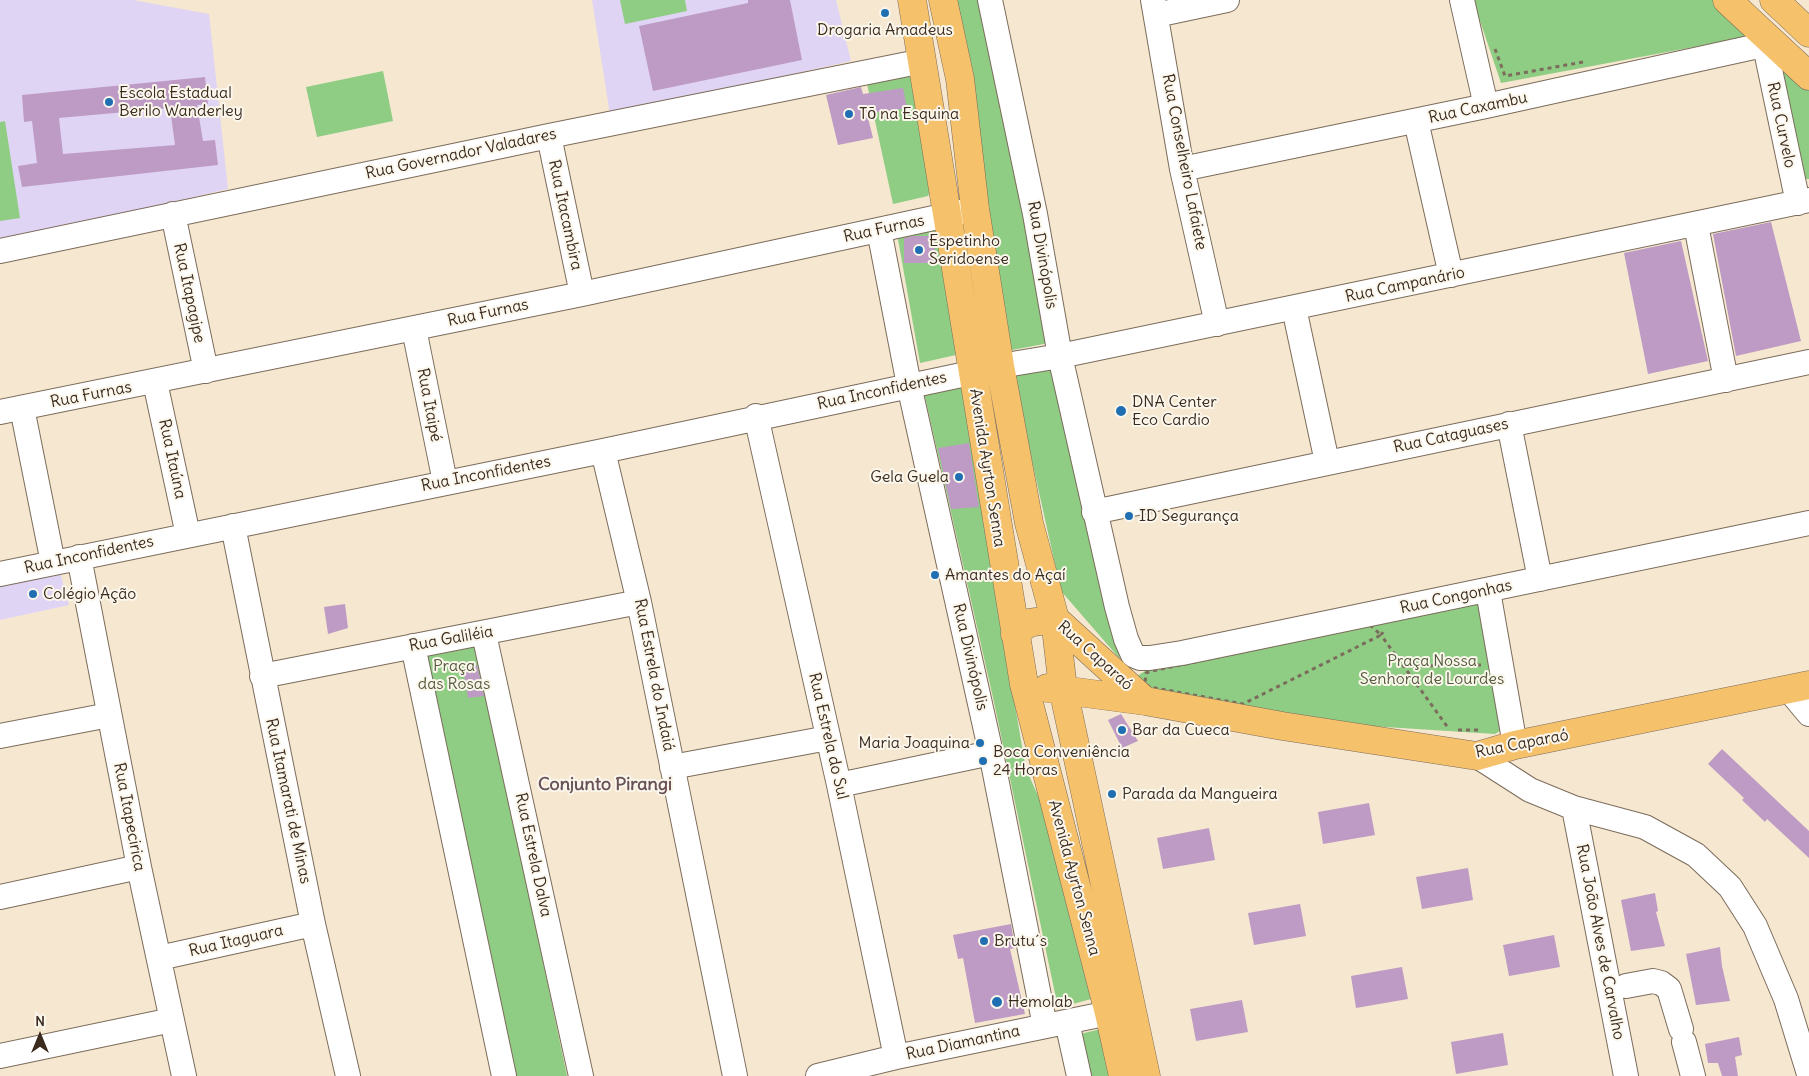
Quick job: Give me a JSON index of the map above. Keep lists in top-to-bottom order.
{
  "streets": {
    "main road": ["Avenida Ayrton Senna", "Rua Caparaó"],
    "street": [
      "Rua Caxambu",
      "Rua Curvelo",
      "Rua Governador Valadares",
      "Rua Conselheiro Lafaiete",
      "Rua Itacambira",
      "Rua Furnas",
      "Rua Divinópolis",
      "Rua Campanário",
      "Rua Itapagipe",
      "Rua Inconfidentes",
      "Rua Itaipé",
      "Rua Cataguases",
      "Rua Itaúna",
      "Rua Congonhas",
      "Rua Galiléia",
      "Rua Estrela do Indaiá",
      "Rua Estrela do Sul",
      "Rua Itamarati de Minas",
      "Rua Itapecirica",
      "Rua Estrela Dalva",
      "Rua Itaguara",
      "Rua João Alves de Carvalho",
      "Rua Diamantina"
    ]
  },
  "crossings": [
    ["Rua Caxambu", "Rua Curvelo"],
    ["Rua Caxambu", "Rua Conselheiro Lafaiete"],
    ["Rua Curvelo", "Rua Campanário"],
    ["Rua Governador Valadares", "Rua Itacambira"],
    ["Rua Governador Valadares", "Rua Itapagipe"],
    ["Rua Governador Valadares", "Avenida Ayrton Senna"],
    ["Rua Conselheiro Lafaiete", "Rua Campanário"],
    ["Rua Itacambira", "Rua Furnas"],
    ["Rua Furnas", "Rua Divinópolis"],
    ["Rua Furnas", "Rua Itapagipe"],
    ["Rua Furnas", "Rua Itaipé"],
    ["Rua Furnas", "Rua Itaúna"],
    ["Rua Furnas", "Avenida Ayrton Senna"],
    ["Rua Divinópolis", "Rua Campanário"],
    ["Rua Divinópolis", "Rua Inconfidentes"],
    ["Rua Divinópolis", "Rua Cataguases"],
    ["Rua Divinópolis", "Rua Congonhas"],
    ["Rua Divinópolis", "Rua Diamantina"],
    ["Rua Campanário", "Avenida Ayrton Senna"],
    ["Rua Inconfidentes", "Rua Itaipé"],
    ["Rua Inconfidentes", "Rua Itaúna"],
    ["Rua Inconfidentes", "Avenida Ayrton Senna"],
    ["Rua Inconfidentes", "Rua Estrela do Indaiá"],
    ["Rua Inconfidentes", "Rua Estrela do Sul"],
    ["Rua Inconfidentes", "Rua Itamarati de Minas"],
    ["Rua Inconfidentes", "Rua Itapecirica"],
    ["Avenida Ayrton Senna", "Rua Caparaó"],
    ["Avenida Ayrton Senna", "Rua Diamantina"],
    ["Rua Galiléia", "Rua Estrela do Indaiá"],
    ["Rua Galiléia", "Rua Itamarati de Minas"],
    ["Rua Galiléia", "Rua Estrela Dalva"],
    ["Rua Estrela do Sul", "Rua Diamantina"],
    ["Rua Itamarati de Minas", "Rua Itaguara"],
    ["Rua Itapecirica", "Rua Itaguara"]
  ],
  "districts": ["Conjunto Pirangi"],
  "parks": ["Praça Nossa Senhora de Lourdes", "Praça das Rosas"],
  "places": [
    "Drogaria Amadeus",
    "Escola Estadual Berilo Wanderley",
    "Tō na Esquina",
    "Espetinho Seridoense",
    "DNA Center Eco Cardio",
    "Gela Guela",
    "ID Segurança",
    "Amantes do Açaí",
    "Colégio Ação",
    "Bar da Cueca",
    "Maria Joaquina",
    "Boca Conveniência 24 Horas",
    "Parada da Mangueira",
    "Brutu´s",
    "Hemolab"
  ],
  "north": "top"
}
